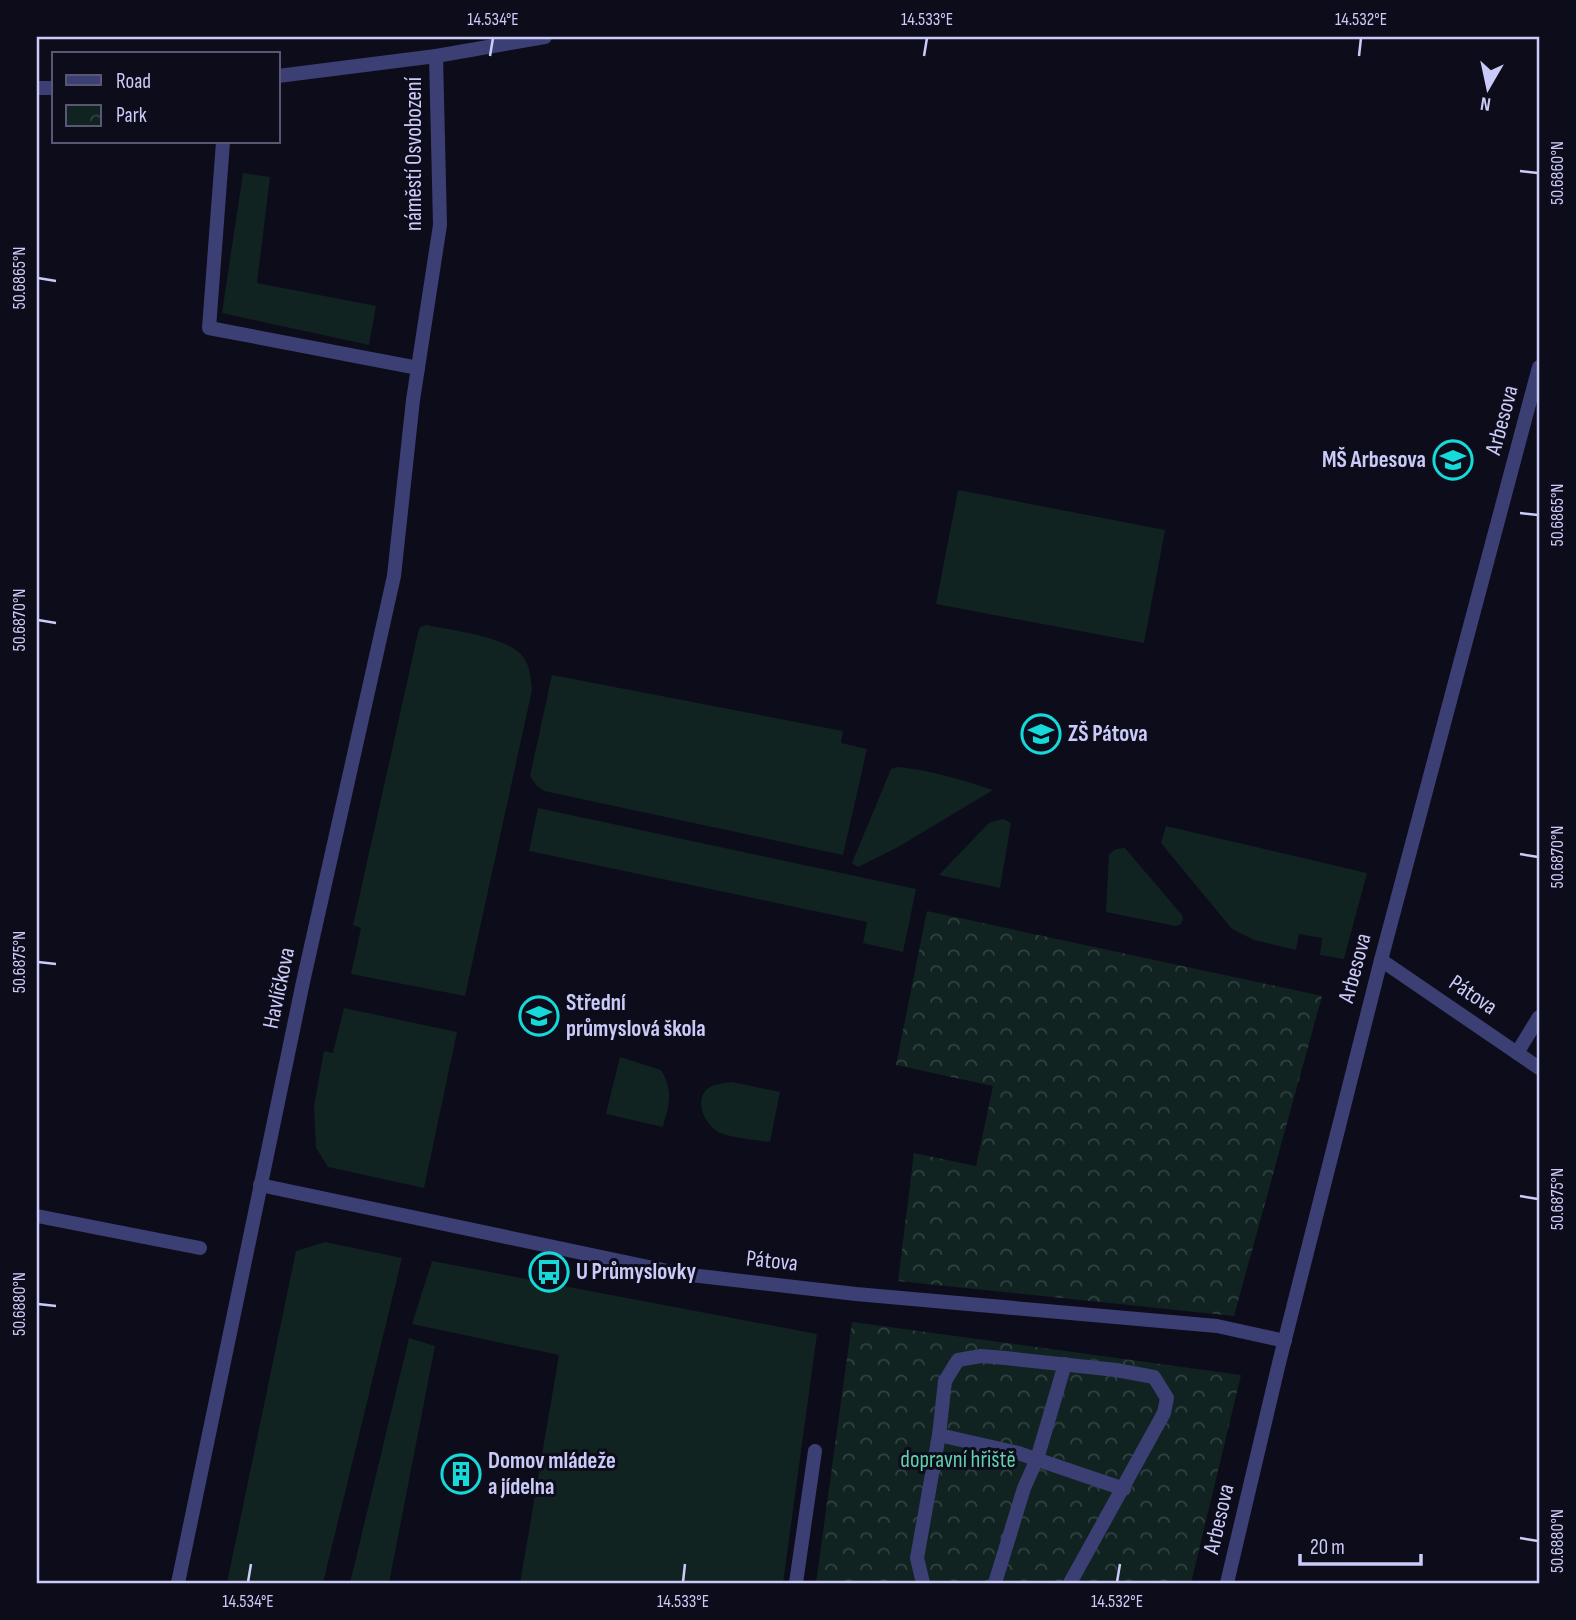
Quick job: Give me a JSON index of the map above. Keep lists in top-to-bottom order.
{
  "streets": {
    "street": [
      "náměstí Osvobození",
      "Arbesova",
      "Havlíčkova",
      "Pátova"
    ]
  },
  "crossings": [
    ["náměstí Osvobození", "Havlíčkova"],
    ["Arbesova", "Pátova"],
    ["Havlíčkova", "Pátova"]
  ],
  "parks": ["dopravní hřiště"],
  "places": {
    "school or university": ["MŠ Arbesova", "ZŠ Pátova", "Střední průmyslová škola"],
    "bus stop": ["U Průmyslovky"],
    "building": ["Domov mládeže a jídelna"]
  },
  "legend": ["Road", "Park"],
  "scale_bar": "20 m",
  "north": "bottom",
  "coordinates": [
    "14.534°E",
    "14.533°E",
    "14.532°E",
    "50.6860°N",
    "50.6865°N",
    "50.6870°N",
    "50.6875°N",
    "50.6880°N"
  ]
}
